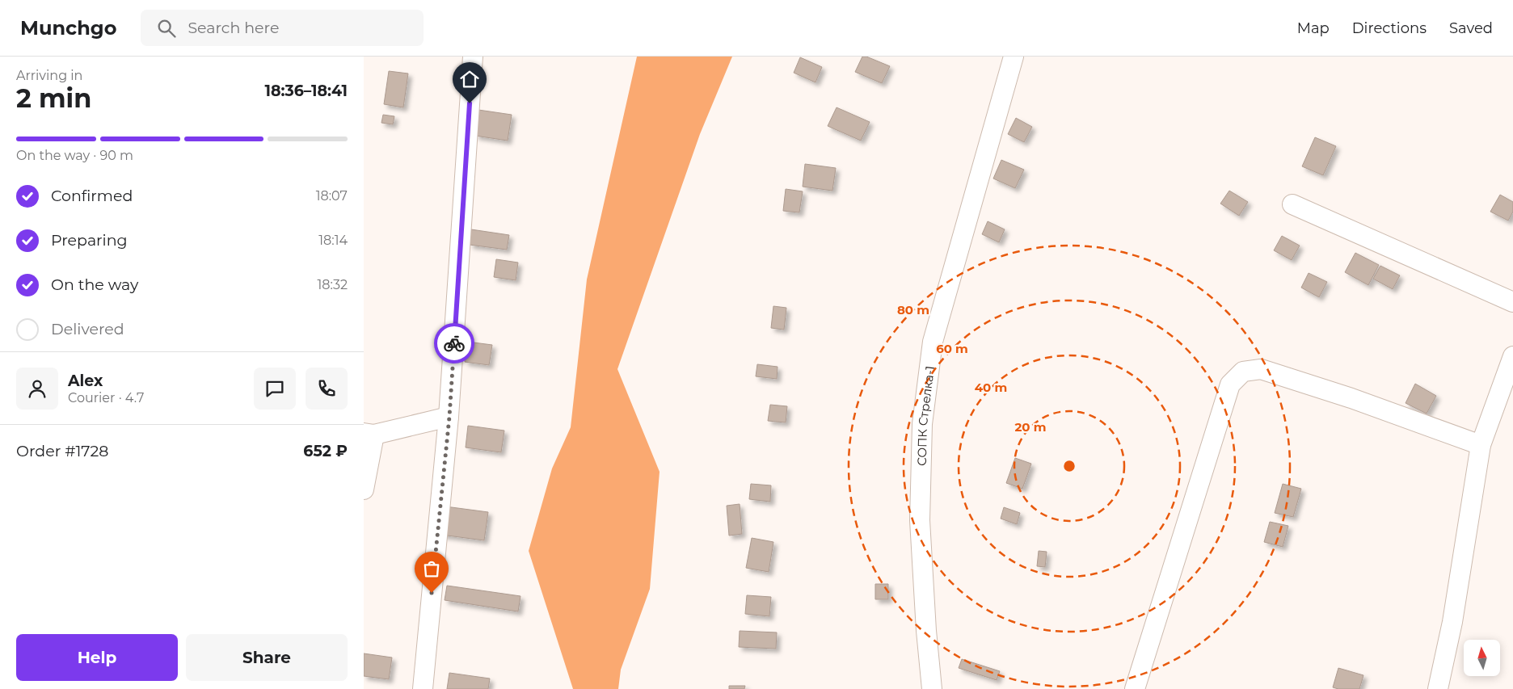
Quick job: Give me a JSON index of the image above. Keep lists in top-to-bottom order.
{
  "streets": {
    "street": ["СОПК Стрелка-1"]
  },
  "north": "top",
  "page": {
    "header": "Munchgo",
    "search": "Search here",
    "nav": ["Map", "Directions", "Saved"],
    "heading": ["2 min", "Arriving in", "18:36–18:41"],
    "panel": [
      "Alex",
      "Courier · 4.7",
      "Order #1728",
      "652 ₽"
    ],
    "bar": "On the way · 90 m",
    "list": [
      ["Confirmed", "18:07"],
      ["Preparing", "18:14"],
      ["On the way", "18:32"],
      "Delivered"
    ],
    "buttons": ["Help", "Share"]
  },
  "rings": [
    "80 m",
    "60 m",
    "40 m",
    "20 m"
  ]
}
